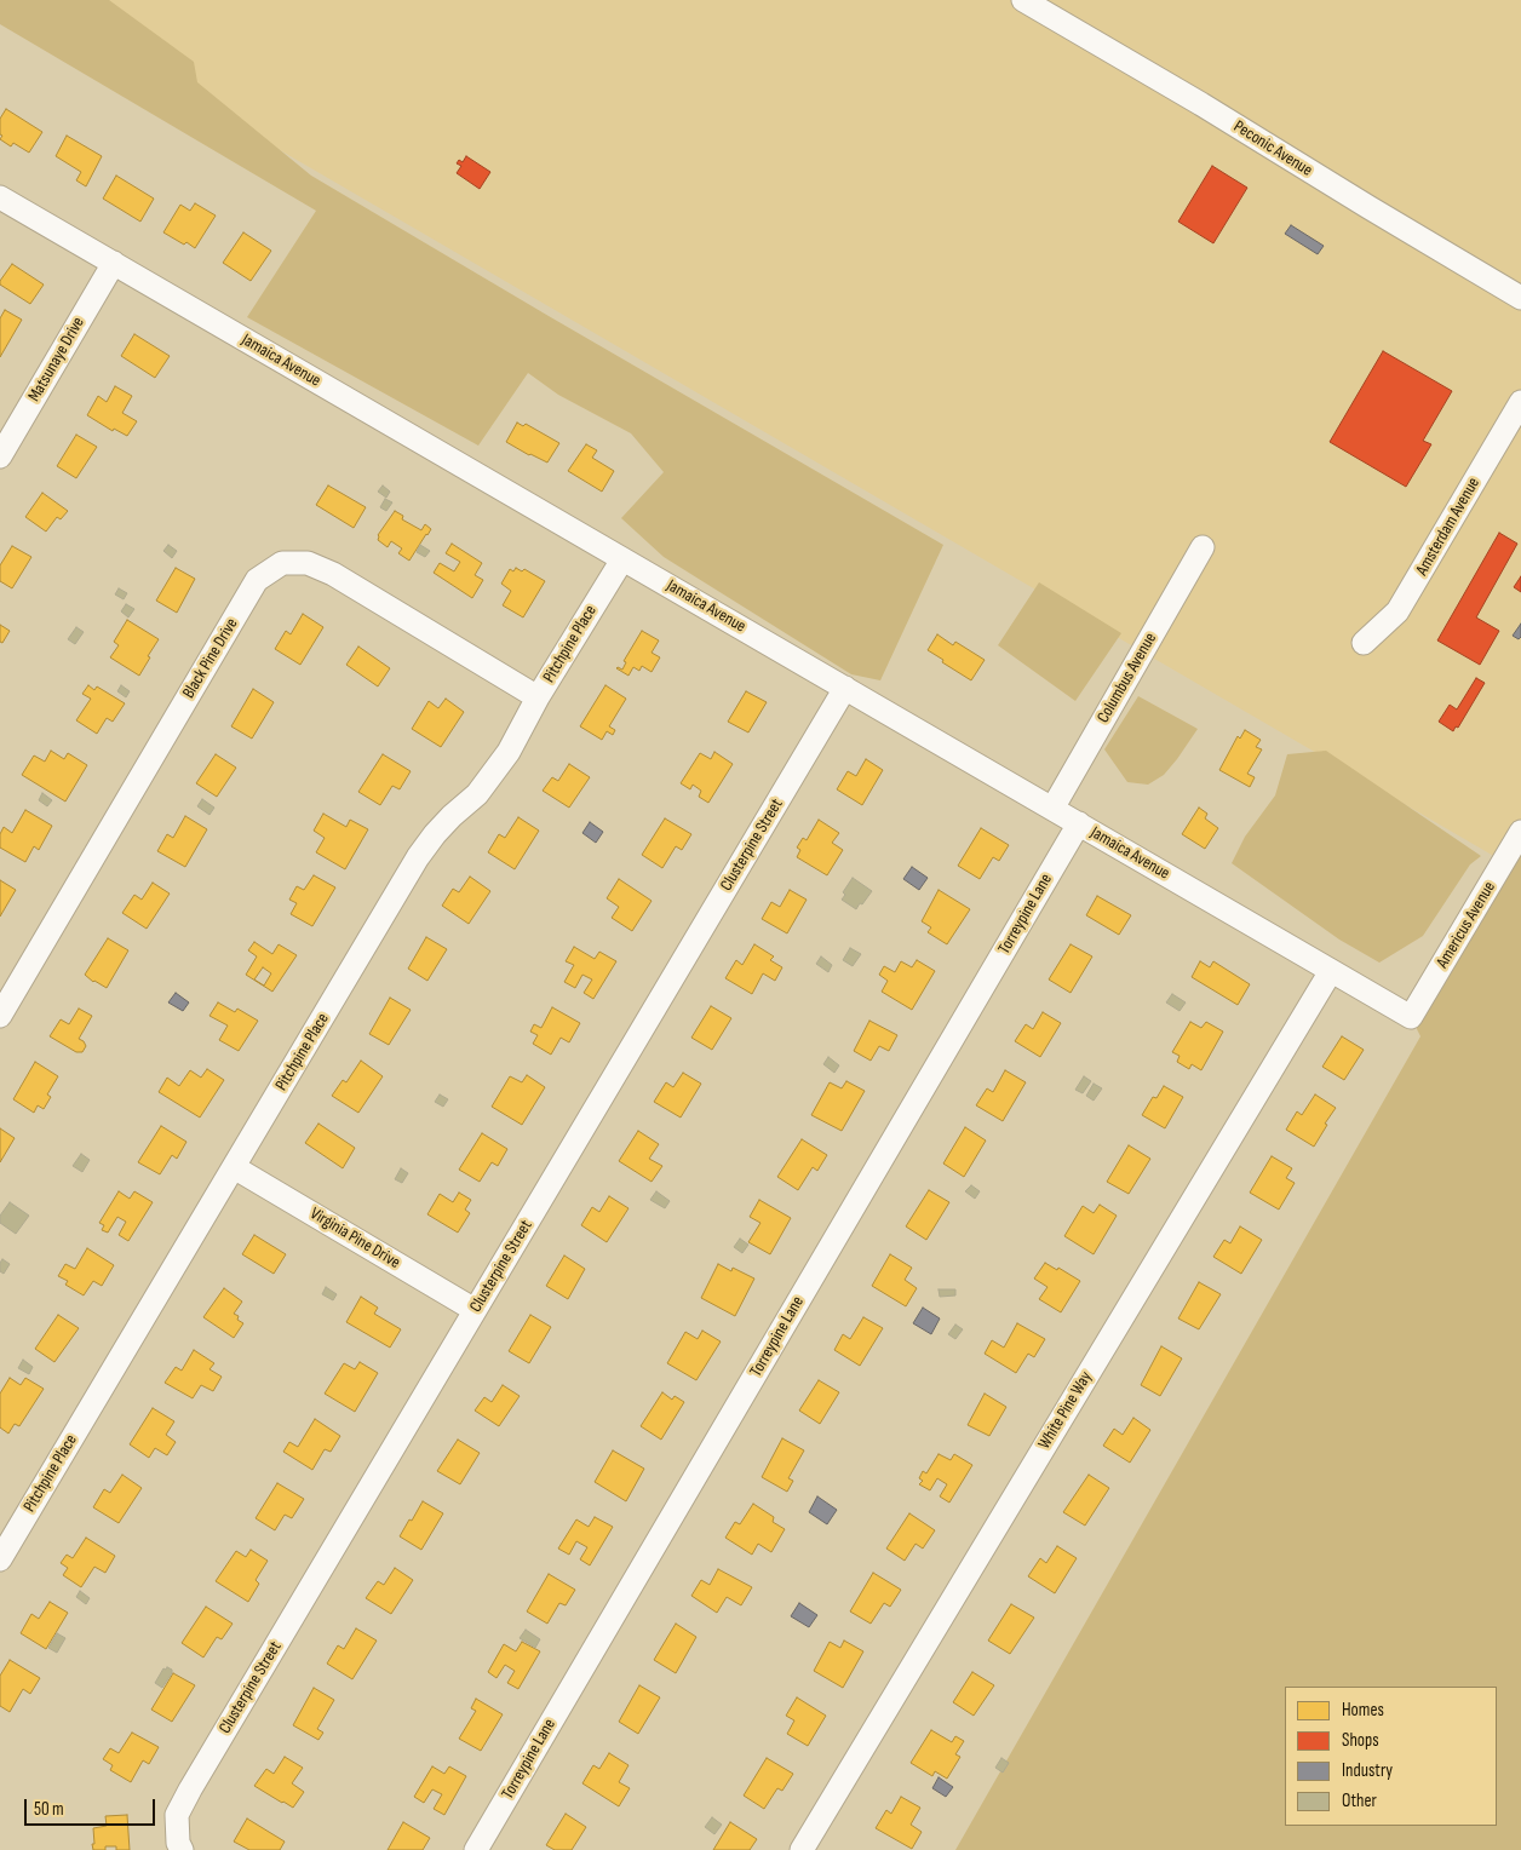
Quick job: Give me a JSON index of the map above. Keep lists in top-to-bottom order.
{
  "streets": {
    "street": [
      "Peconic Avenue",
      "Matsunaye Drive",
      "Jamaica Avenue",
      "Amsterdam Avenue",
      "Pitchpine Place",
      "Black Pine Drive",
      "Columbus Avenue",
      "Clusterpine Street",
      "Torreypine Lane",
      "Americus Avenue",
      "Virginia Pine Drive",
      "White Pine Way"
    ]
  },
  "crossings": [
    ["Matsunaye Drive", "Jamaica Avenue"],
    ["Jamaica Avenue", "Pitchpine Place"],
    ["Jamaica Avenue", "Columbus Avenue"],
    ["Jamaica Avenue", "Clusterpine Street"],
    ["Jamaica Avenue", "Torreypine Lane"],
    ["Jamaica Avenue", "Americus Avenue"],
    ["Jamaica Avenue", "White Pine Way"],
    ["Pitchpine Place", "Black Pine Drive"],
    ["Pitchpine Place", "Virginia Pine Drive"],
    ["Clusterpine Street", "Virginia Pine Drive"]
  ],
  "legend": [
    "Homes",
    "Shops",
    "Industry",
    "Other"
  ],
  "scale_bar": "50 m"
}
